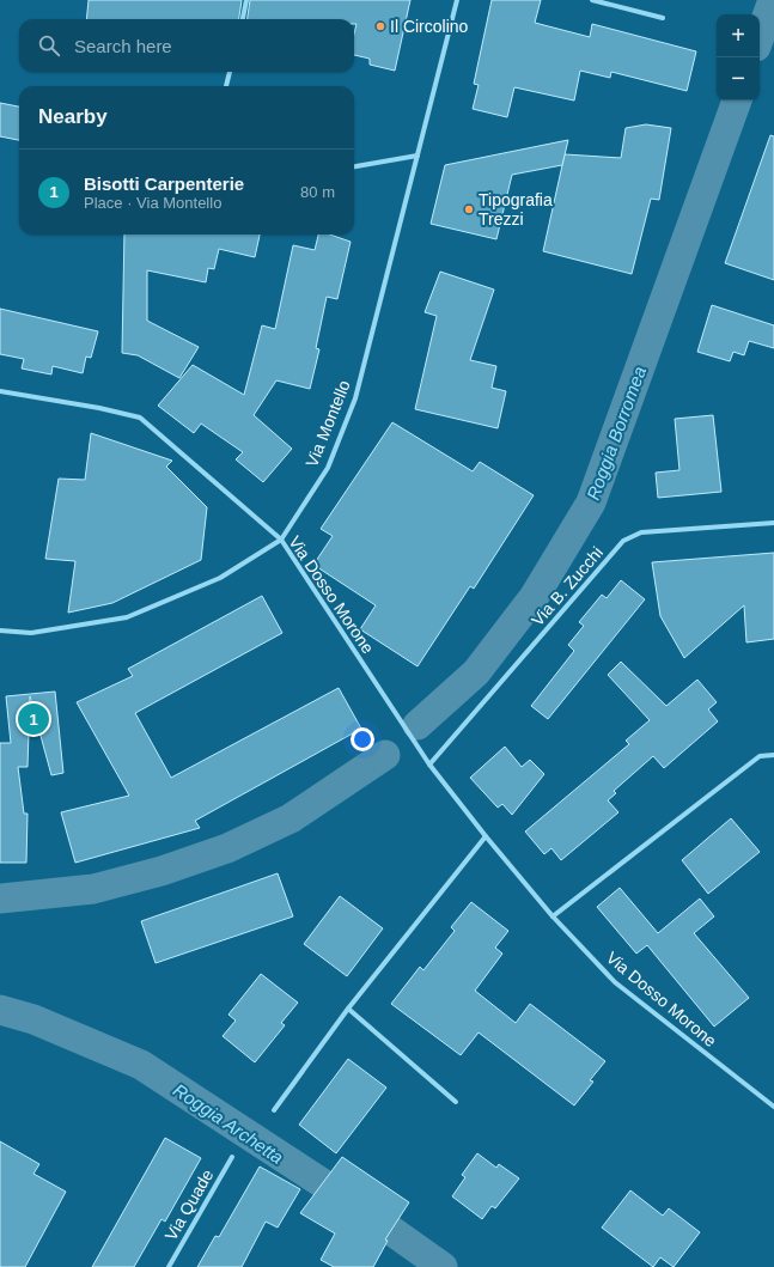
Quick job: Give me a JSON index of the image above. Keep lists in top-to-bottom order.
{
  "streets": {
    "street": [
      "Via Montello",
      "Via B. Zucchi",
      "Via Dosso Morone",
      "Via Quade"
    ]
  },
  "crossings": [
    ["Via Montello", "Via Dosso Morone"],
    ["Via B. Zucchi", "Via Dosso Morone"]
  ],
  "water": ["Roggia Borromea", "Roggia Archetta"],
  "places": ["Il Circolino", "Tipografia Trezzi"],
  "page": {
    "map_buttons": ["+", "−"],
    "search": "Search here",
    "heading": "Nearby",
    "list": [
      {
        "mark": "1",
        "name": "Bisotti Carpenterie",
        "note": "Place · Via Montello",
        "value": "80 m"
      }
    ],
    "pins": "1"
  }
}
